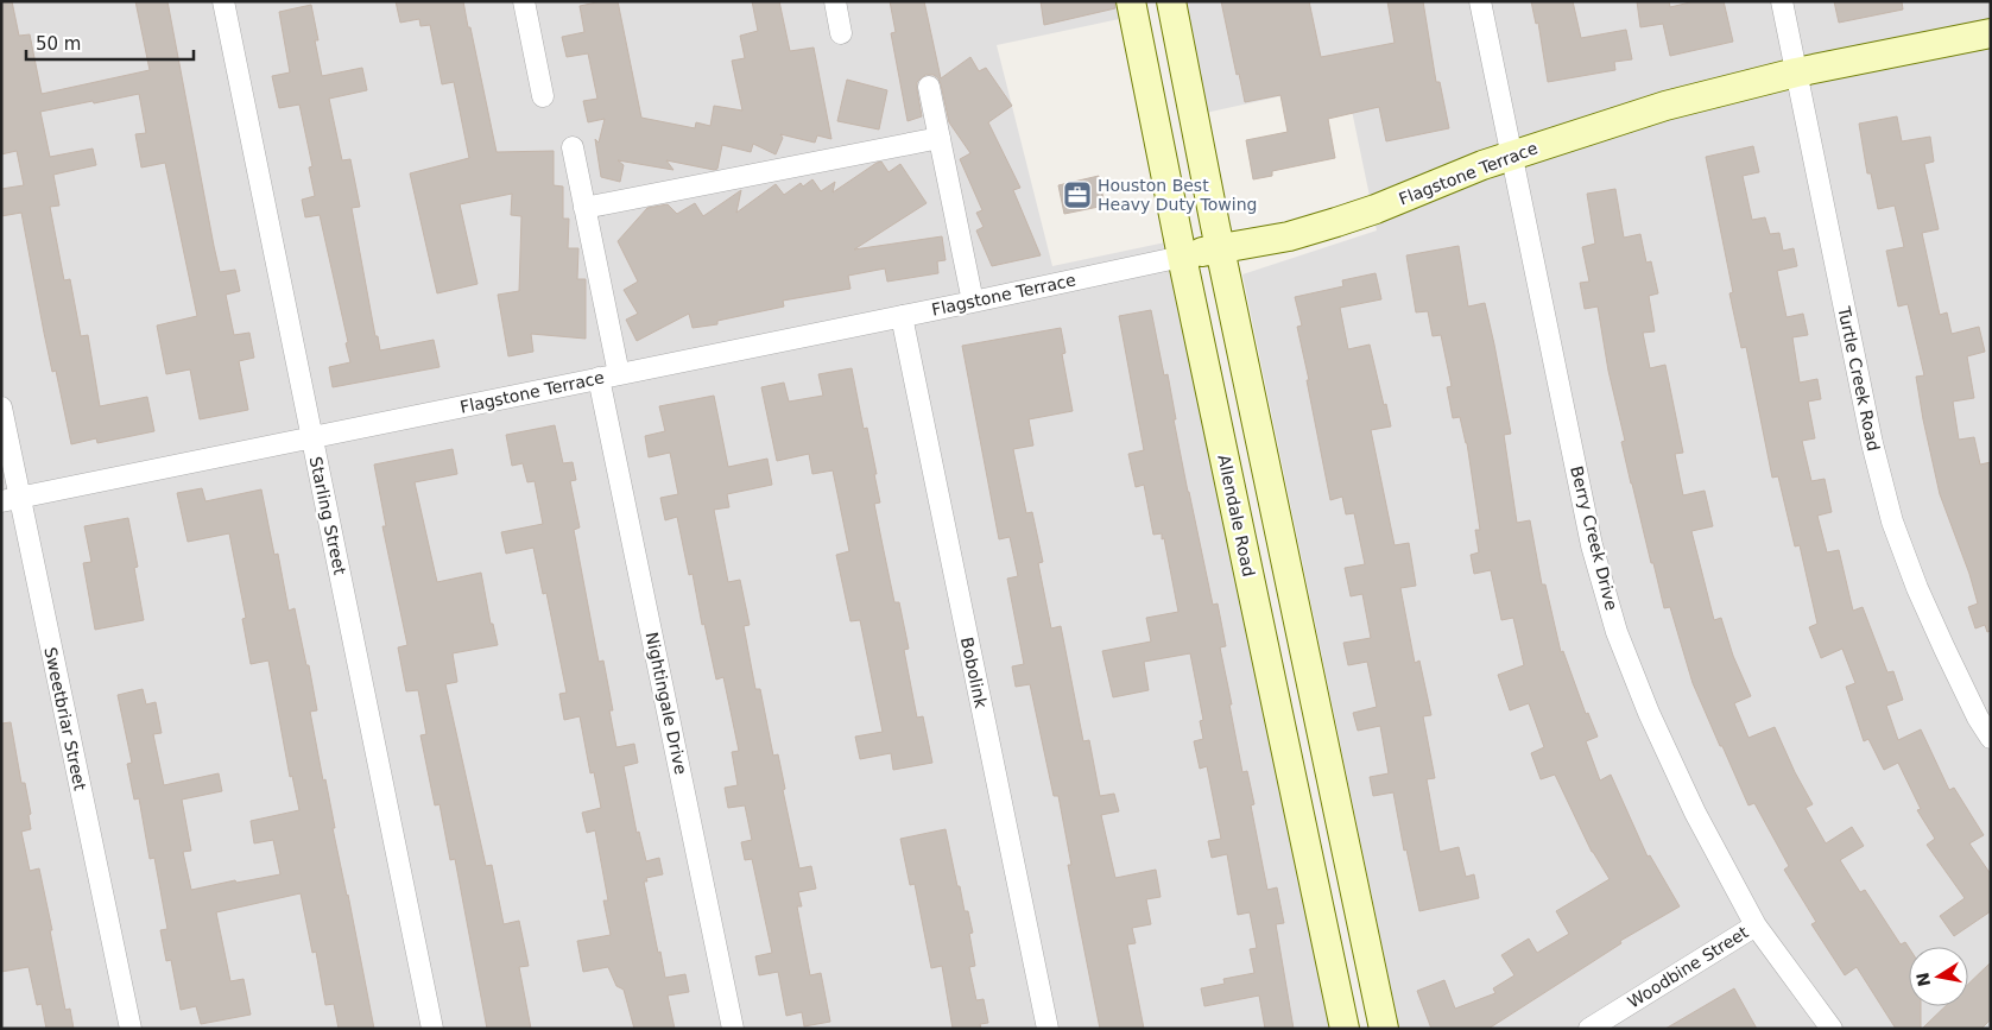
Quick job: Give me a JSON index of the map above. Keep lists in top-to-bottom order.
{
  "streets": {
    "main road": ["Flagstone Terrace", "Allendale Road"],
    "street": [
      "Turtle Creek Road",
      "Starling Street",
      "Berry Creek Drive",
      "Bobolink",
      "Nightingale Drive",
      "Sweetbriar Street",
      "Woodbine Street"
    ]
  },
  "crossings": [
    ["Flagstone Terrace", "Turtle Creek Road"],
    ["Flagstone Terrace", "Starling Street"],
    ["Flagstone Terrace", "Allendale Road"],
    ["Flagstone Terrace", "Berry Creek Drive"],
    ["Flagstone Terrace", "Bobolink"],
    ["Flagstone Terrace", "Nightingale Drive"],
    ["Flagstone Terrace", "Sweetbriar Street"],
    ["Berry Creek Drive", "Woodbine Street"]
  ],
  "places": {
    "office": ["Houston Best Heavy Duty Towing"]
  },
  "scale_bar": "50 m",
  "north": "left"
}
